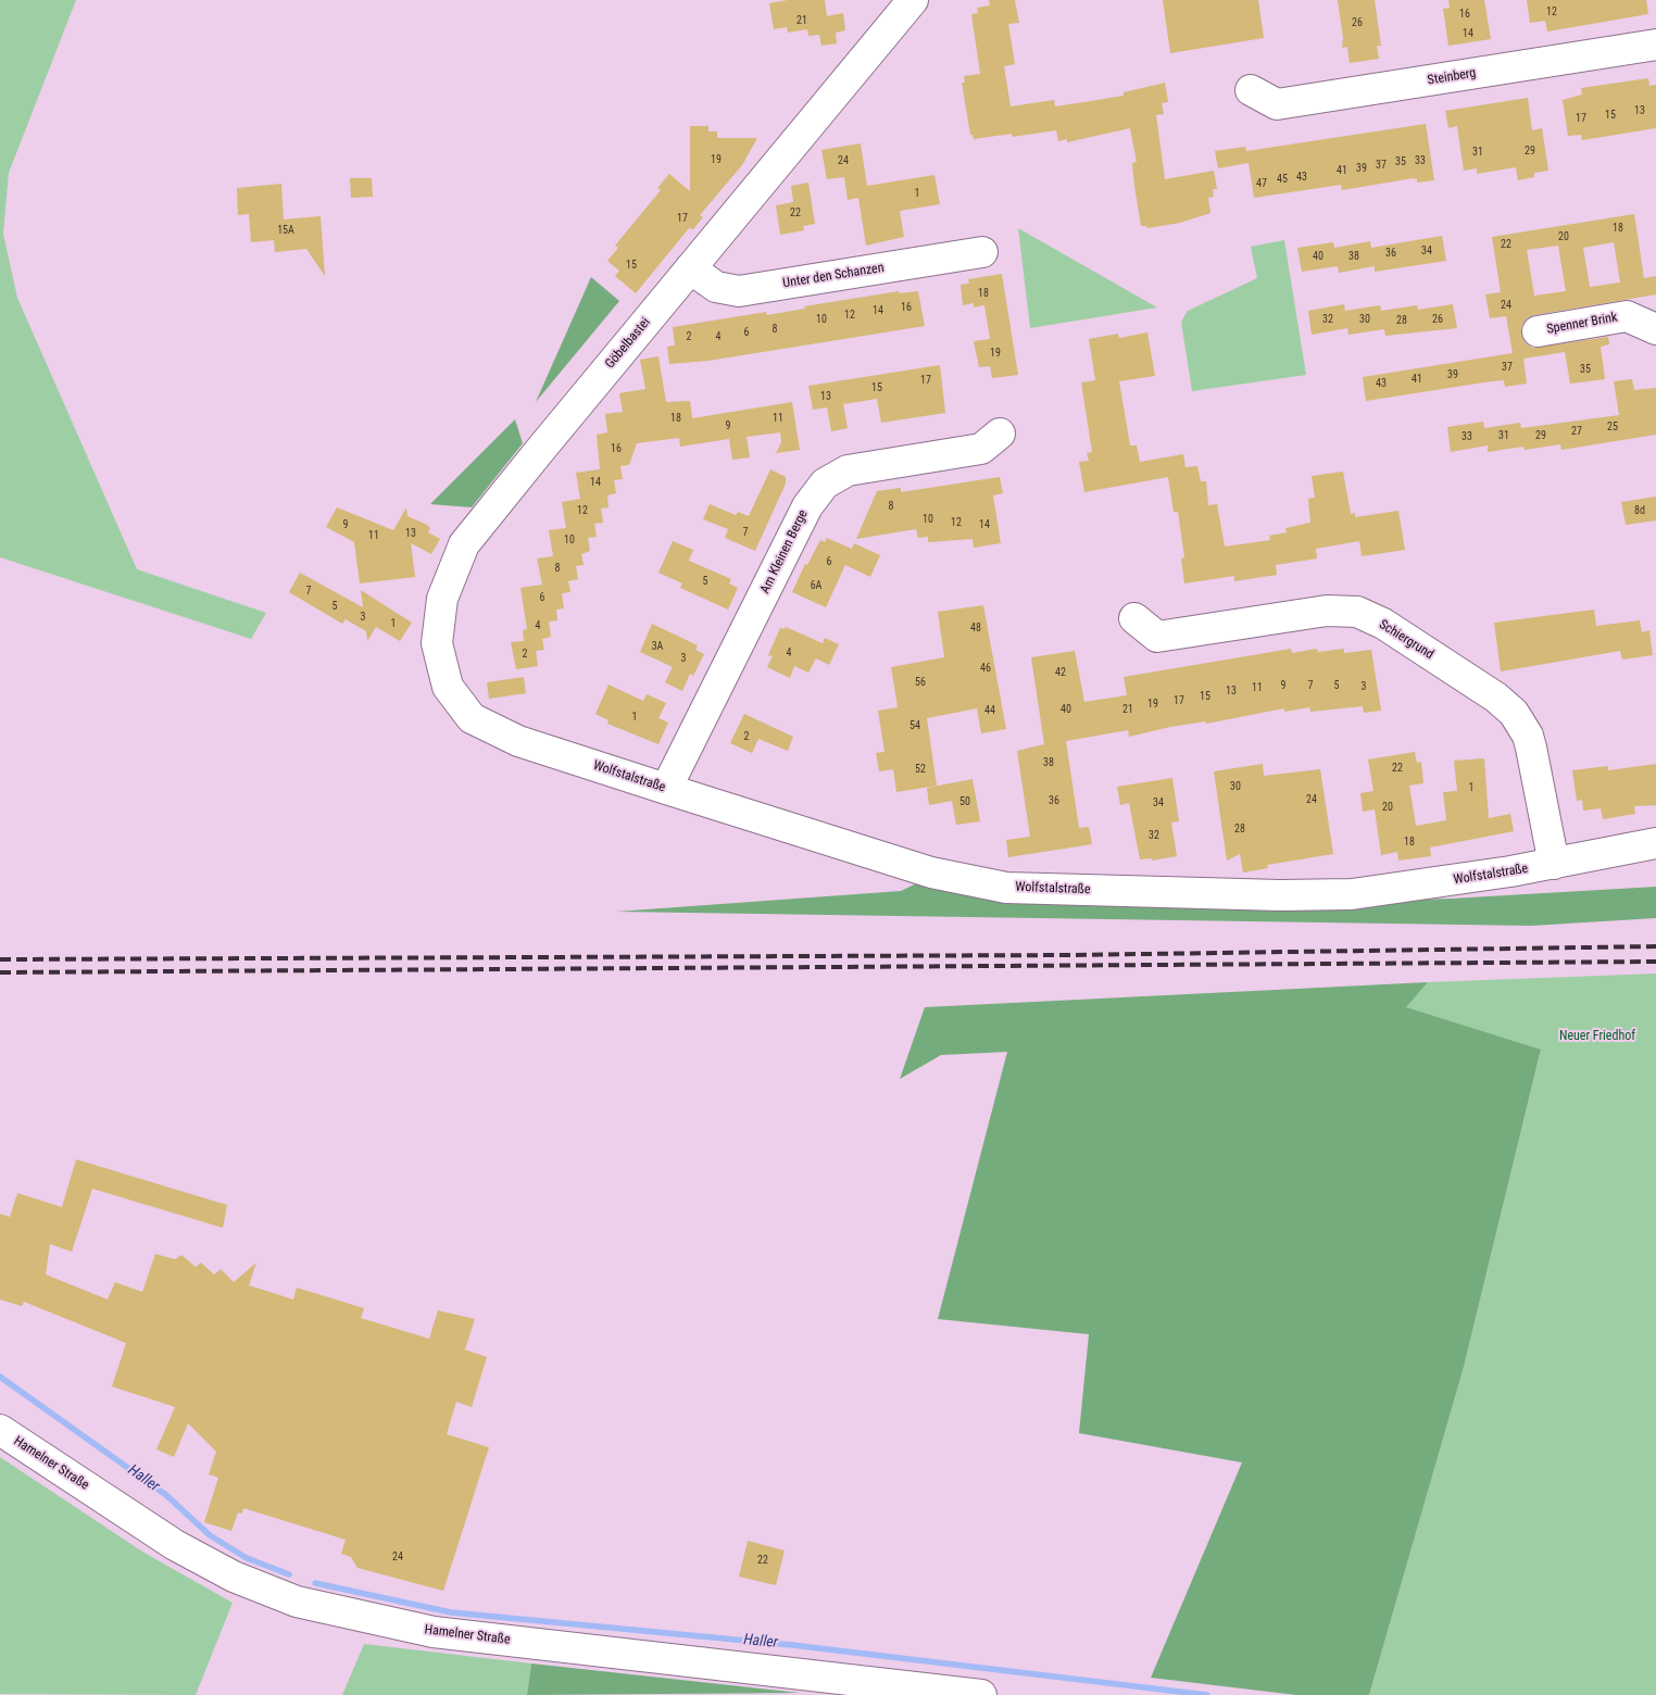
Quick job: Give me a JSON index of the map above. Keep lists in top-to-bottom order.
{
  "streets": {
    "street": [
      "Steinberg",
      "Unter den Schanzen",
      "Spenner Brink",
      "Göbelbastei",
      "Am Kleinen Berge",
      "Schiergrund",
      "Wolfstalstraße",
      "Hamelner Straße"
    ]
  },
  "crossings": [
    ["Unter den Schanzen", "Göbelbastei"],
    ["Göbelbastei", "Wolfstalstraße"],
    ["Am Kleinen Berge", "Wolfstalstraße"],
    ["Schiergrund", "Wolfstalstraße"]
  ],
  "water": ["Haller"],
  "parks": ["Neuer Friedhof"],
  "house_numbers": [
    "12",
    "16",
    "21",
    "26",
    "14",
    "13",
    "15",
    "17",
    "29",
    "31",
    "19",
    "24",
    "33",
    "35",
    "37",
    "39",
    "41",
    "43",
    "45",
    "47",
    "1",
    "22",
    "17",
    "18",
    "15A",
    "20",
    "22",
    "34",
    "36",
    "40",
    "38",
    "15",
    "18",
    "24",
    "16",
    "14",
    "12",
    "10",
    "32",
    "30",
    "26",
    "28",
    "8",
    "6",
    "2",
    "4",
    "19",
    "37",
    "35",
    "39",
    "41",
    "17",
    "43",
    "15",
    "13",
    "18",
    "11",
    "9",
    "25",
    "27",
    "31",
    "29",
    "33",
    "16",
    "14",
    "8",
    "12",
    "8d",
    "10",
    "12",
    "9",
    "14",
    "7",
    "13",
    "11",
    "10",
    "6",
    "8",
    "5",
    "6A",
    "7",
    "6",
    "5",
    "3",
    "1",
    "4",
    "48",
    "3A",
    "4",
    "2",
    "3",
    "46",
    "42",
    "56",
    "9",
    "7",
    "5",
    "3",
    "11",
    "13",
    "15",
    "17",
    "19",
    "40",
    "21",
    "44",
    "1",
    "54",
    "2",
    "38",
    "22",
    "52",
    "30",
    "1",
    "24",
    "36",
    "50",
    "34",
    "20",
    "28",
    "32",
    "18",
    "24",
    "22"
  ]
}
